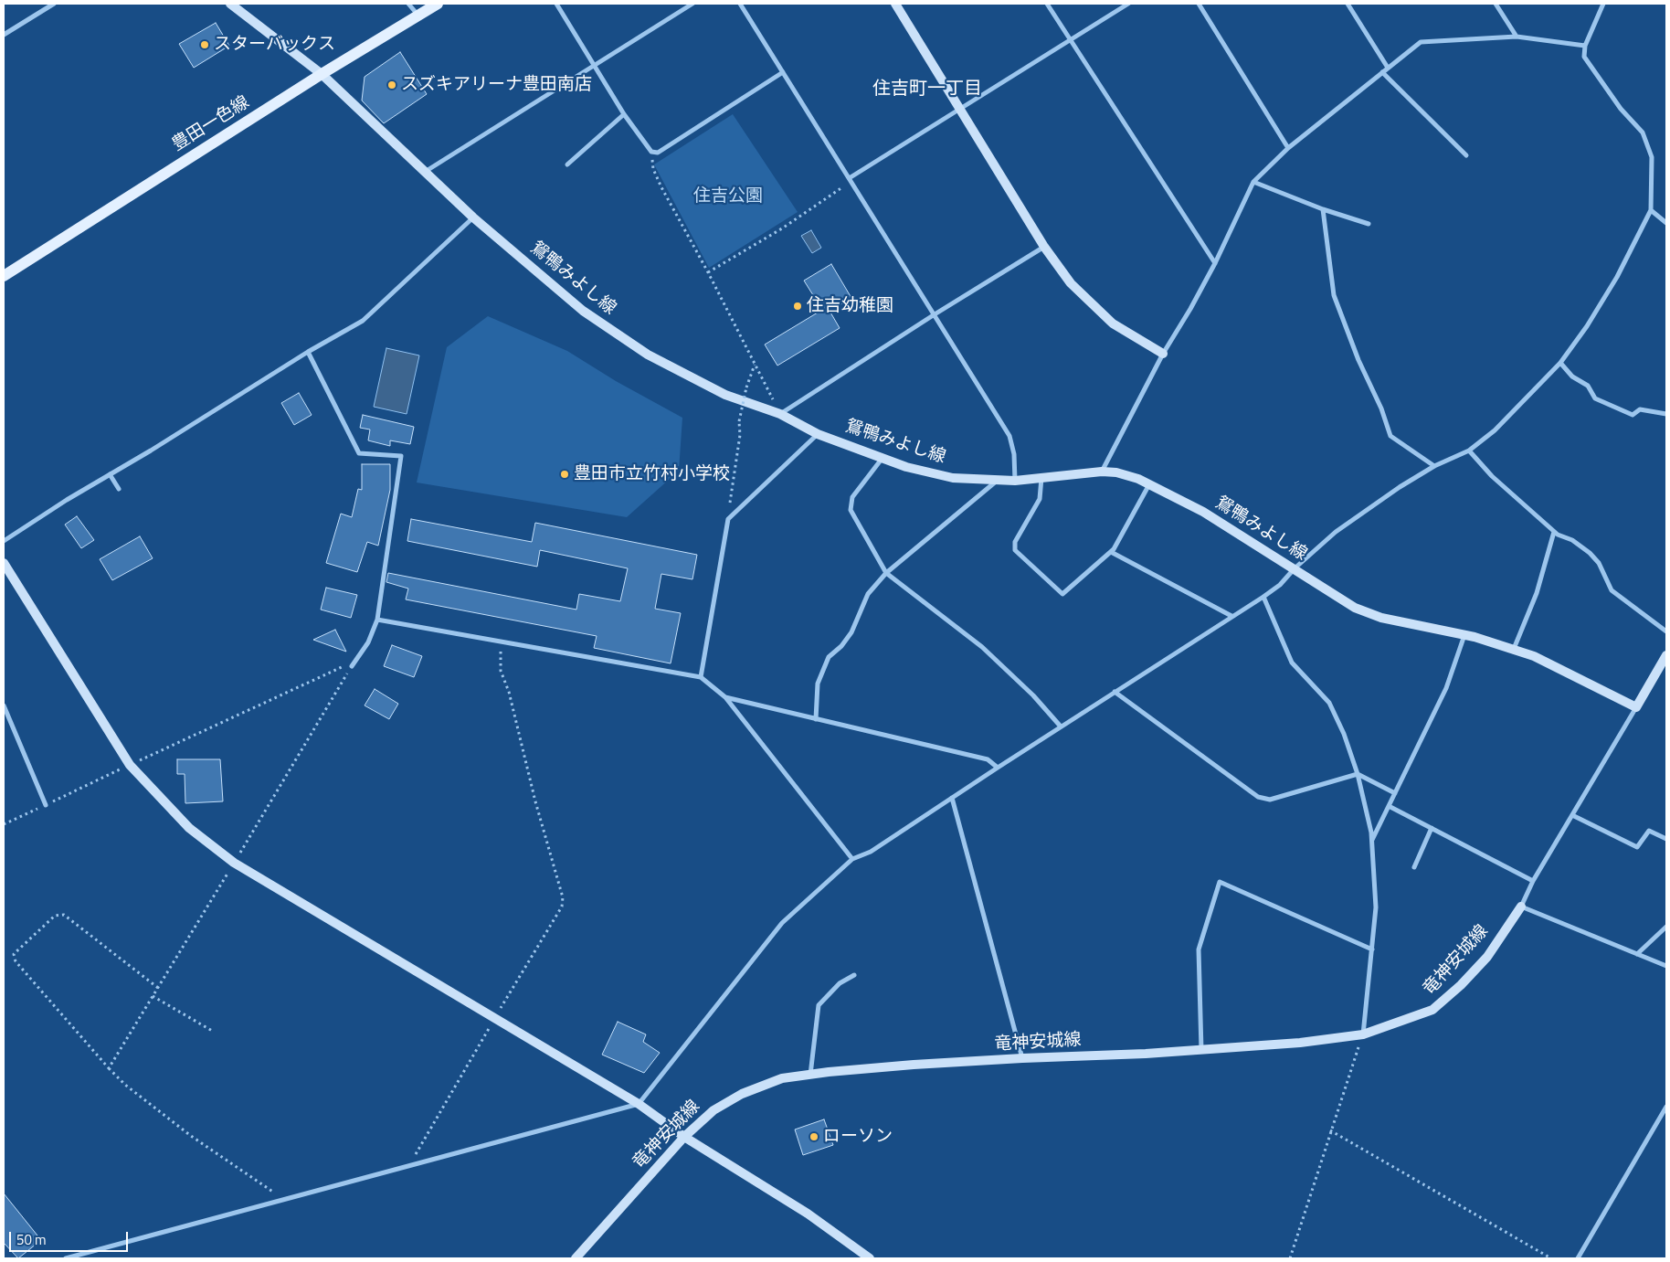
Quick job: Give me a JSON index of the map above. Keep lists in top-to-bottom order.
{
  "streets": {
    "main road": ["豊田一色線"],
    "street": ["鴛鴨みよし線", "竜神安城線"]
  },
  "crossings": [
    ["豊田一色線", "鴛鴨みよし線"]
  ],
  "districts": ["住吉町一丁目"],
  "parks": ["住吉公園"],
  "places": [
    "スターバックス",
    "スズキアリーナ豊田南店",
    "住吉幼稚園",
    "豊田市立竹村小学校",
    "ローソン"
  ],
  "scale_bar": "50 m"
}
